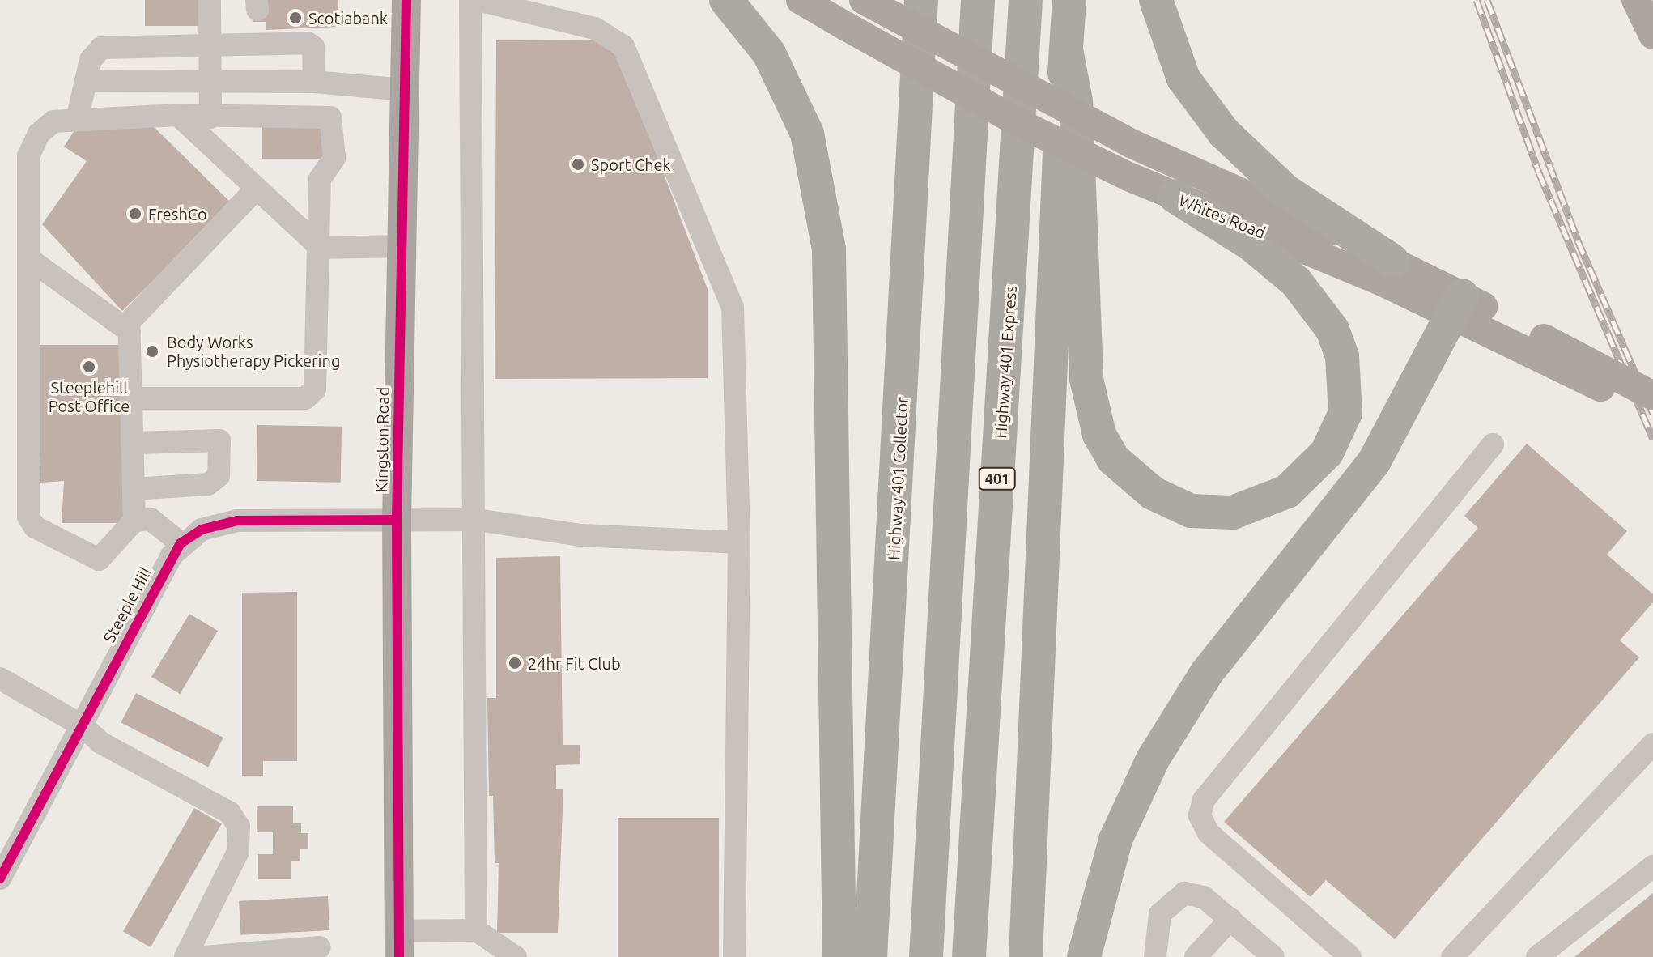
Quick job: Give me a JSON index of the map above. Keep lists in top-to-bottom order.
{
  "streets": {
    "highway": ["Highway 401 Express", "Highway 401 Collector", "401"],
    "main road": ["Whites Road", "Kingston Road"],
    "street": ["Steeple Hill"]
  },
  "places": [
    "Scotiabank",
    "Sport Chek",
    "FreshCo",
    "Body Works Physiotherapy Pickering",
    "Steeplehill Post Office",
    "24hr Fit Club"
  ]
}
